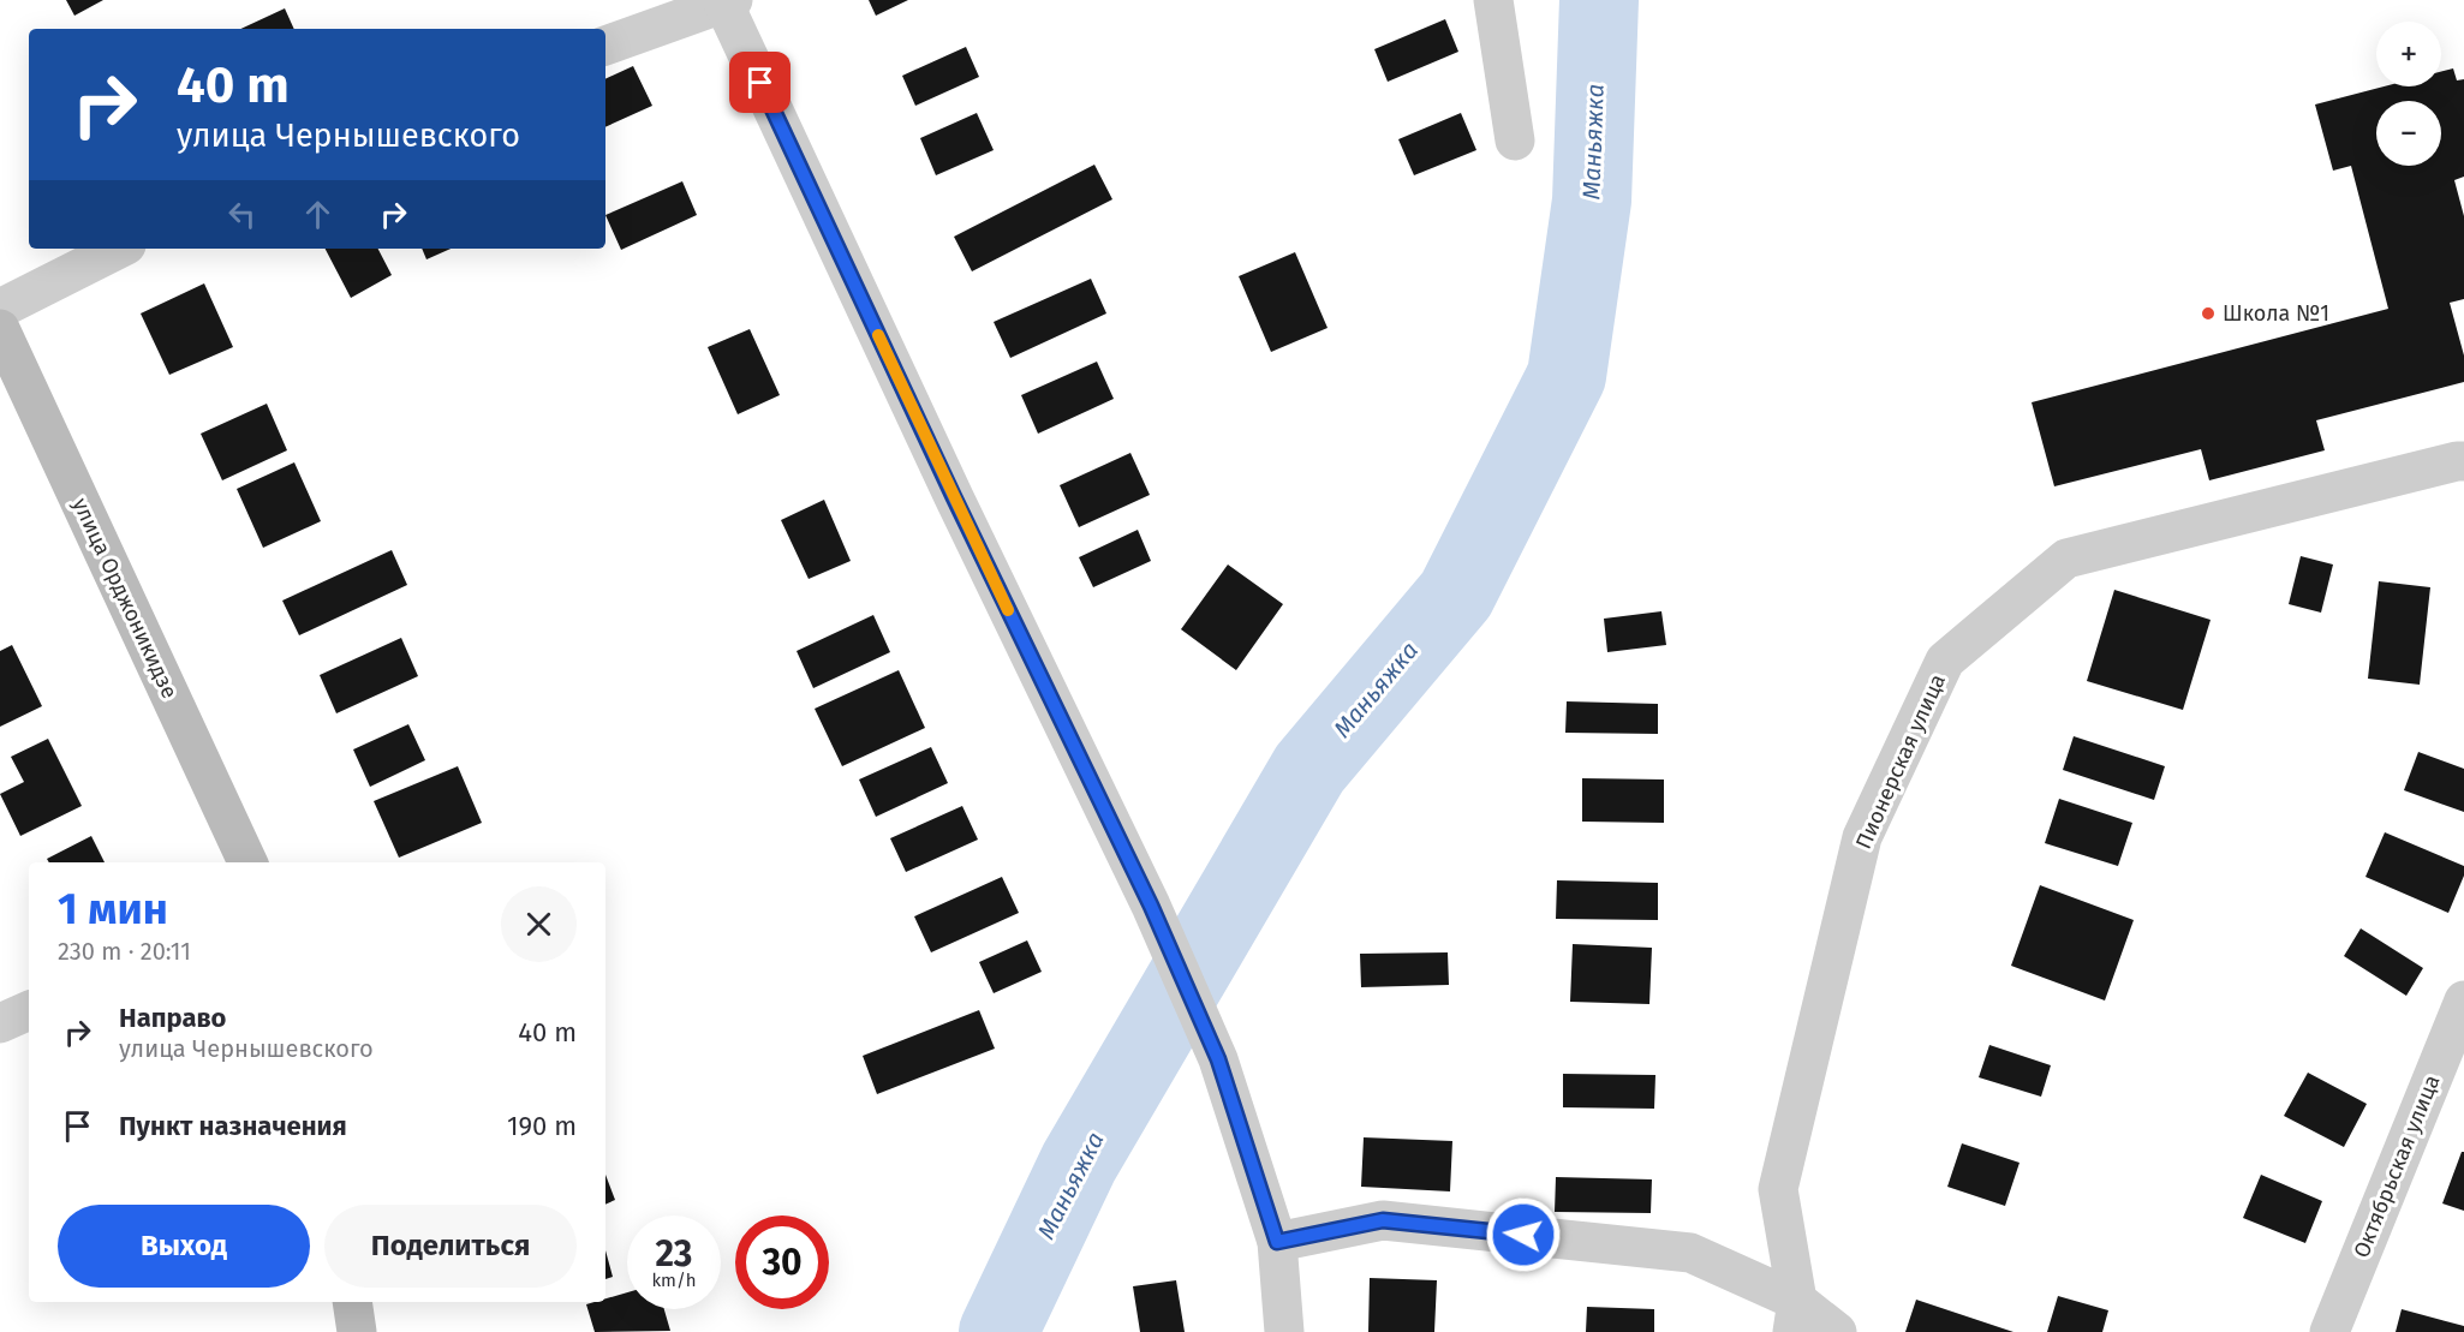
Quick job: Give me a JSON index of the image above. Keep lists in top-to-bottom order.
{
  "streets": {
    "main road": ["улица Орджоникидзе"],
    "street": ["Пионерская улица", "Октябрьская улица"]
  },
  "water": ["Маньяжка"],
  "places": ["Школа №1"],
  "page": {
    "map_buttons": ["+", "−"],
    "turn": ["40 m", "улица Чернышевского"],
    "heading": ["1 мин", "230 m · 20:11"],
    "list": [
      {
        "name": "Направо",
        "note": "улица Чернышевского",
        "value": "40 m"
      },
      {
        "name": "Пункт назначения",
        "value": "190 m"
      }
    ],
    "buttons": ["Выход", "Поделиться"],
    "speed": "23 km/h",
    "limit": "30"
  }
}
